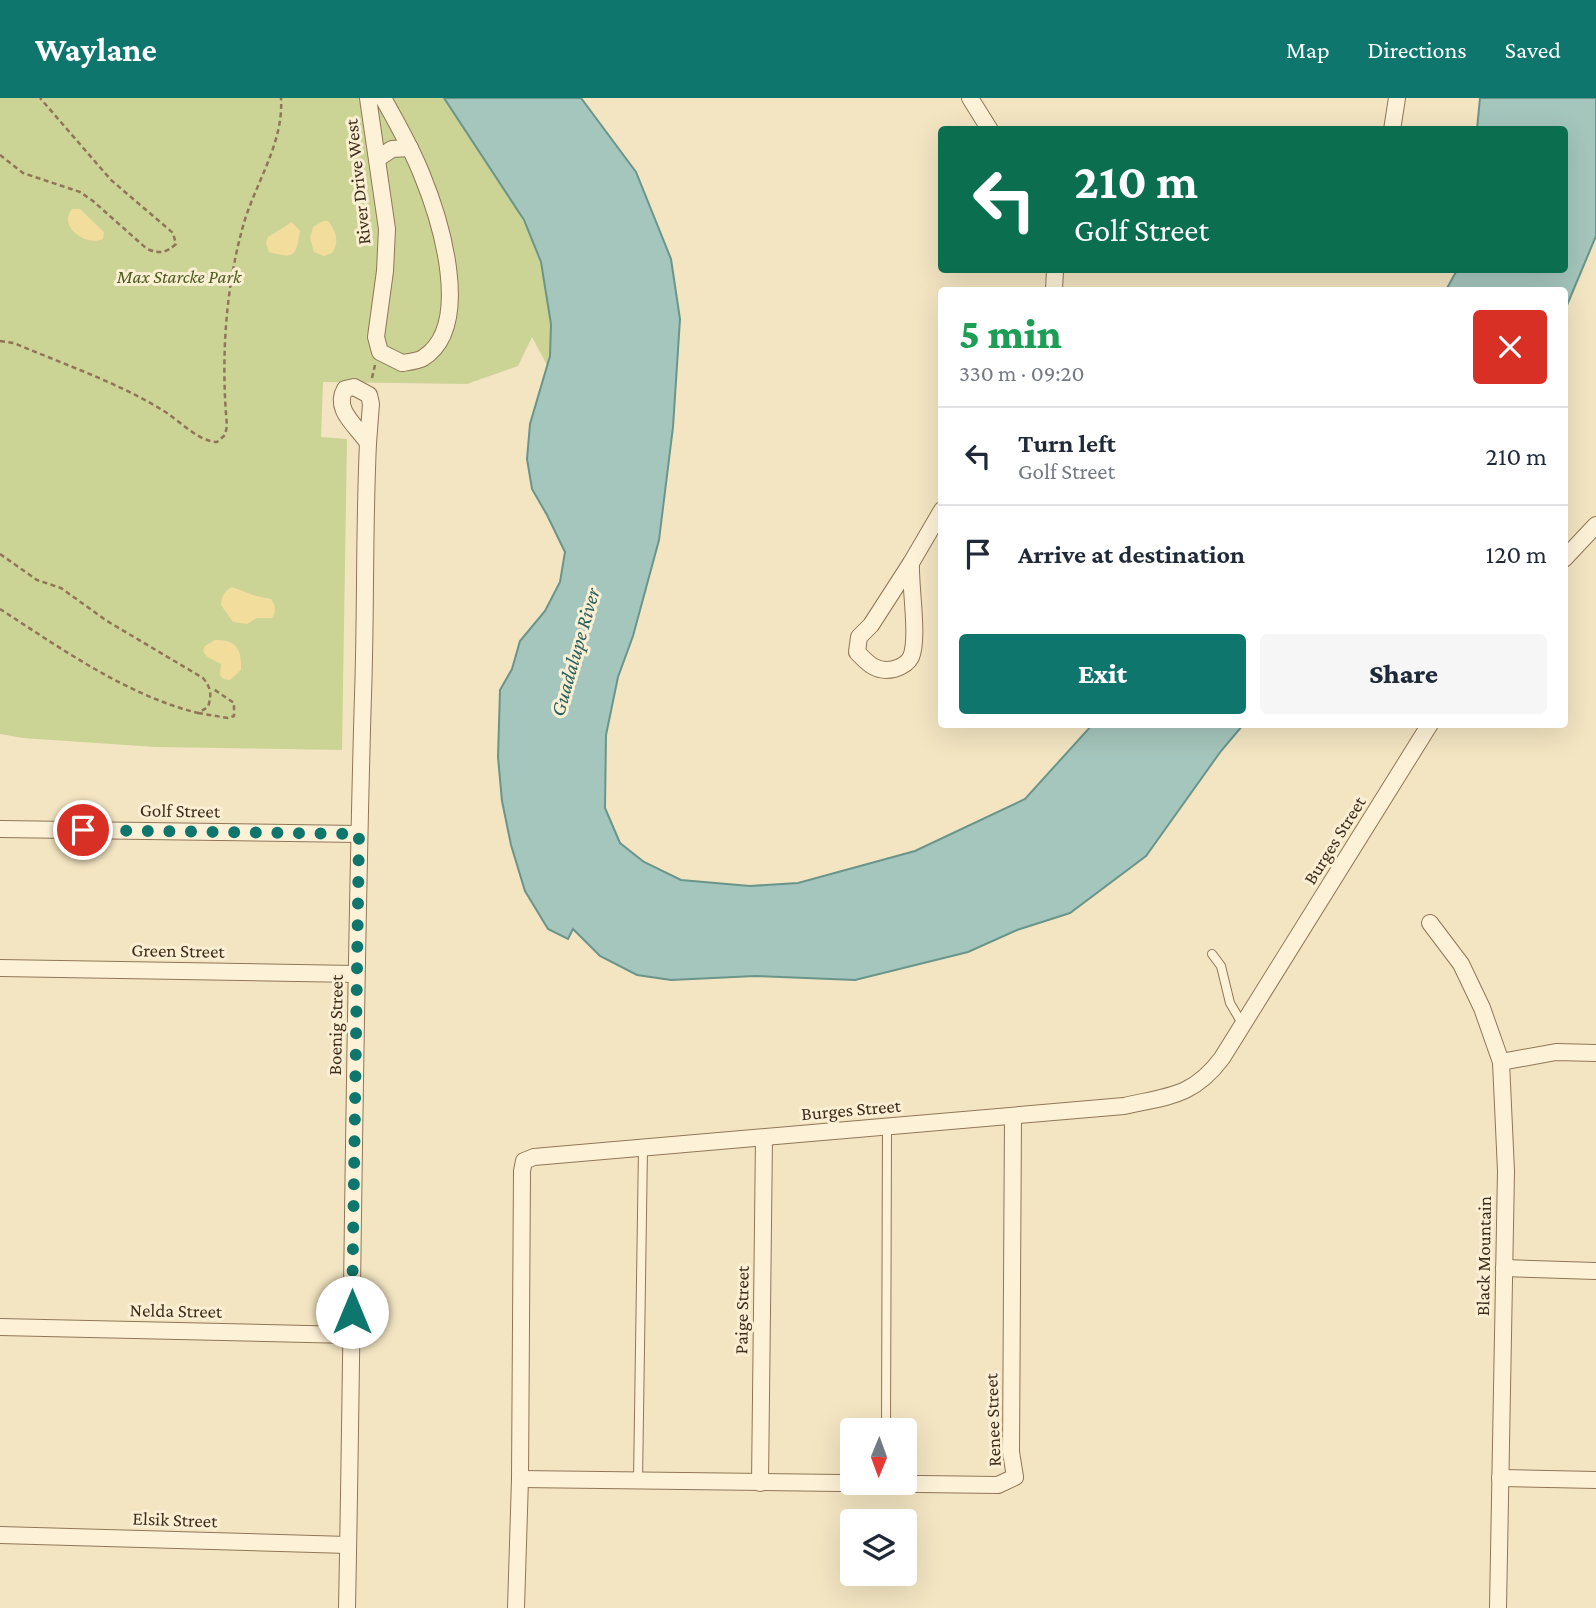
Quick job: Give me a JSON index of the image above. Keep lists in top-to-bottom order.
{
  "streets": {
    "street": [
      "River Drive West",
      "Golf Street",
      "Burges Street",
      "Green Street",
      "Boenig Street",
      "Black Mountain",
      "Nelda Street",
      "Paige Street",
      "Renee Street",
      "Elsik Street"
    ]
  },
  "crossings": [
    ["Golf Street", "Boenig Street"],
    ["Burges Street", "Paige Street"],
    ["Burges Street", "Renee Street"],
    ["Green Street", "Boenig Street"],
    ["Boenig Street", "Nelda Street"],
    ["Boenig Street", "Elsik Street"],
    ["Paige Street", "Renee Street"]
  ],
  "water": ["Guadalupe River"],
  "parks": ["Max Starcke Park"],
  "north": "bottom",
  "page": {
    "header": "Waylane",
    "nav": ["Map", "Directions", "Saved"],
    "turn": ["210 m", "Golf Street"],
    "heading": ["5 min", "330 m · 09:20"],
    "list": [
      {
        "name": "Turn left",
        "note": "Golf Street",
        "value": "210 m"
      },
      {
        "name": "Arrive at destination",
        "value": "120 m"
      }
    ],
    "buttons": ["Exit", "Share"]
  }
}
